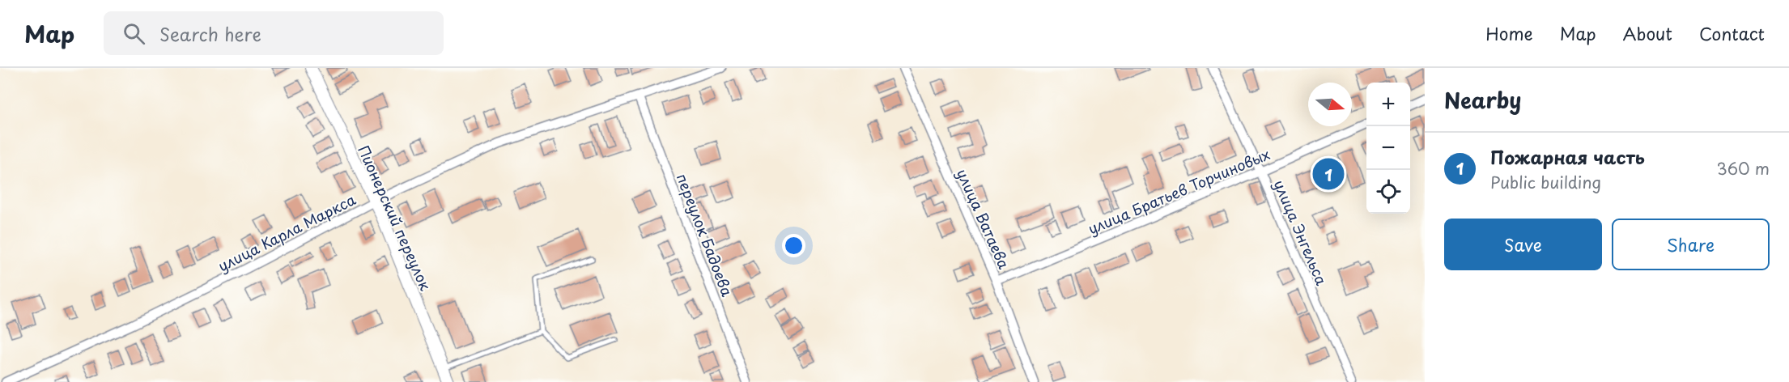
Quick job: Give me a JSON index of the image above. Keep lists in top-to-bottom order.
{
  "streets": {
    "street": [
      "улица Братьев Торчиновых",
      "Пионерский переулок",
      "улица Ватаева",
      "улица Карла Маркса",
      "улица Энгельса",
      "переулок Бадоева"
    ]
  },
  "crossings": [
    ["улица Братьев Торчиновых", "улица Ватаева"],
    ["улица Братьев Торчиновых", "улица Энгельса"],
    ["Пионерский переулок", "улица Карла Маркса"],
    ["улица Карла Маркса", "переулок Бадоева"]
  ],
  "north": "right",
  "page": {
    "header": "Map",
    "search": "Search here",
    "nav": [
      "Home",
      "Map",
      "About",
      "Contact"
    ],
    "heading": "Nearby",
    "map_buttons": ["+", "−"],
    "list": [
      {
        "mark": "1",
        "name": "Пожарная часть",
        "note": "Public building",
        "value": "360 m"
      }
    ],
    "pins": "1",
    "buttons": ["Save", "Share"]
  }
}
